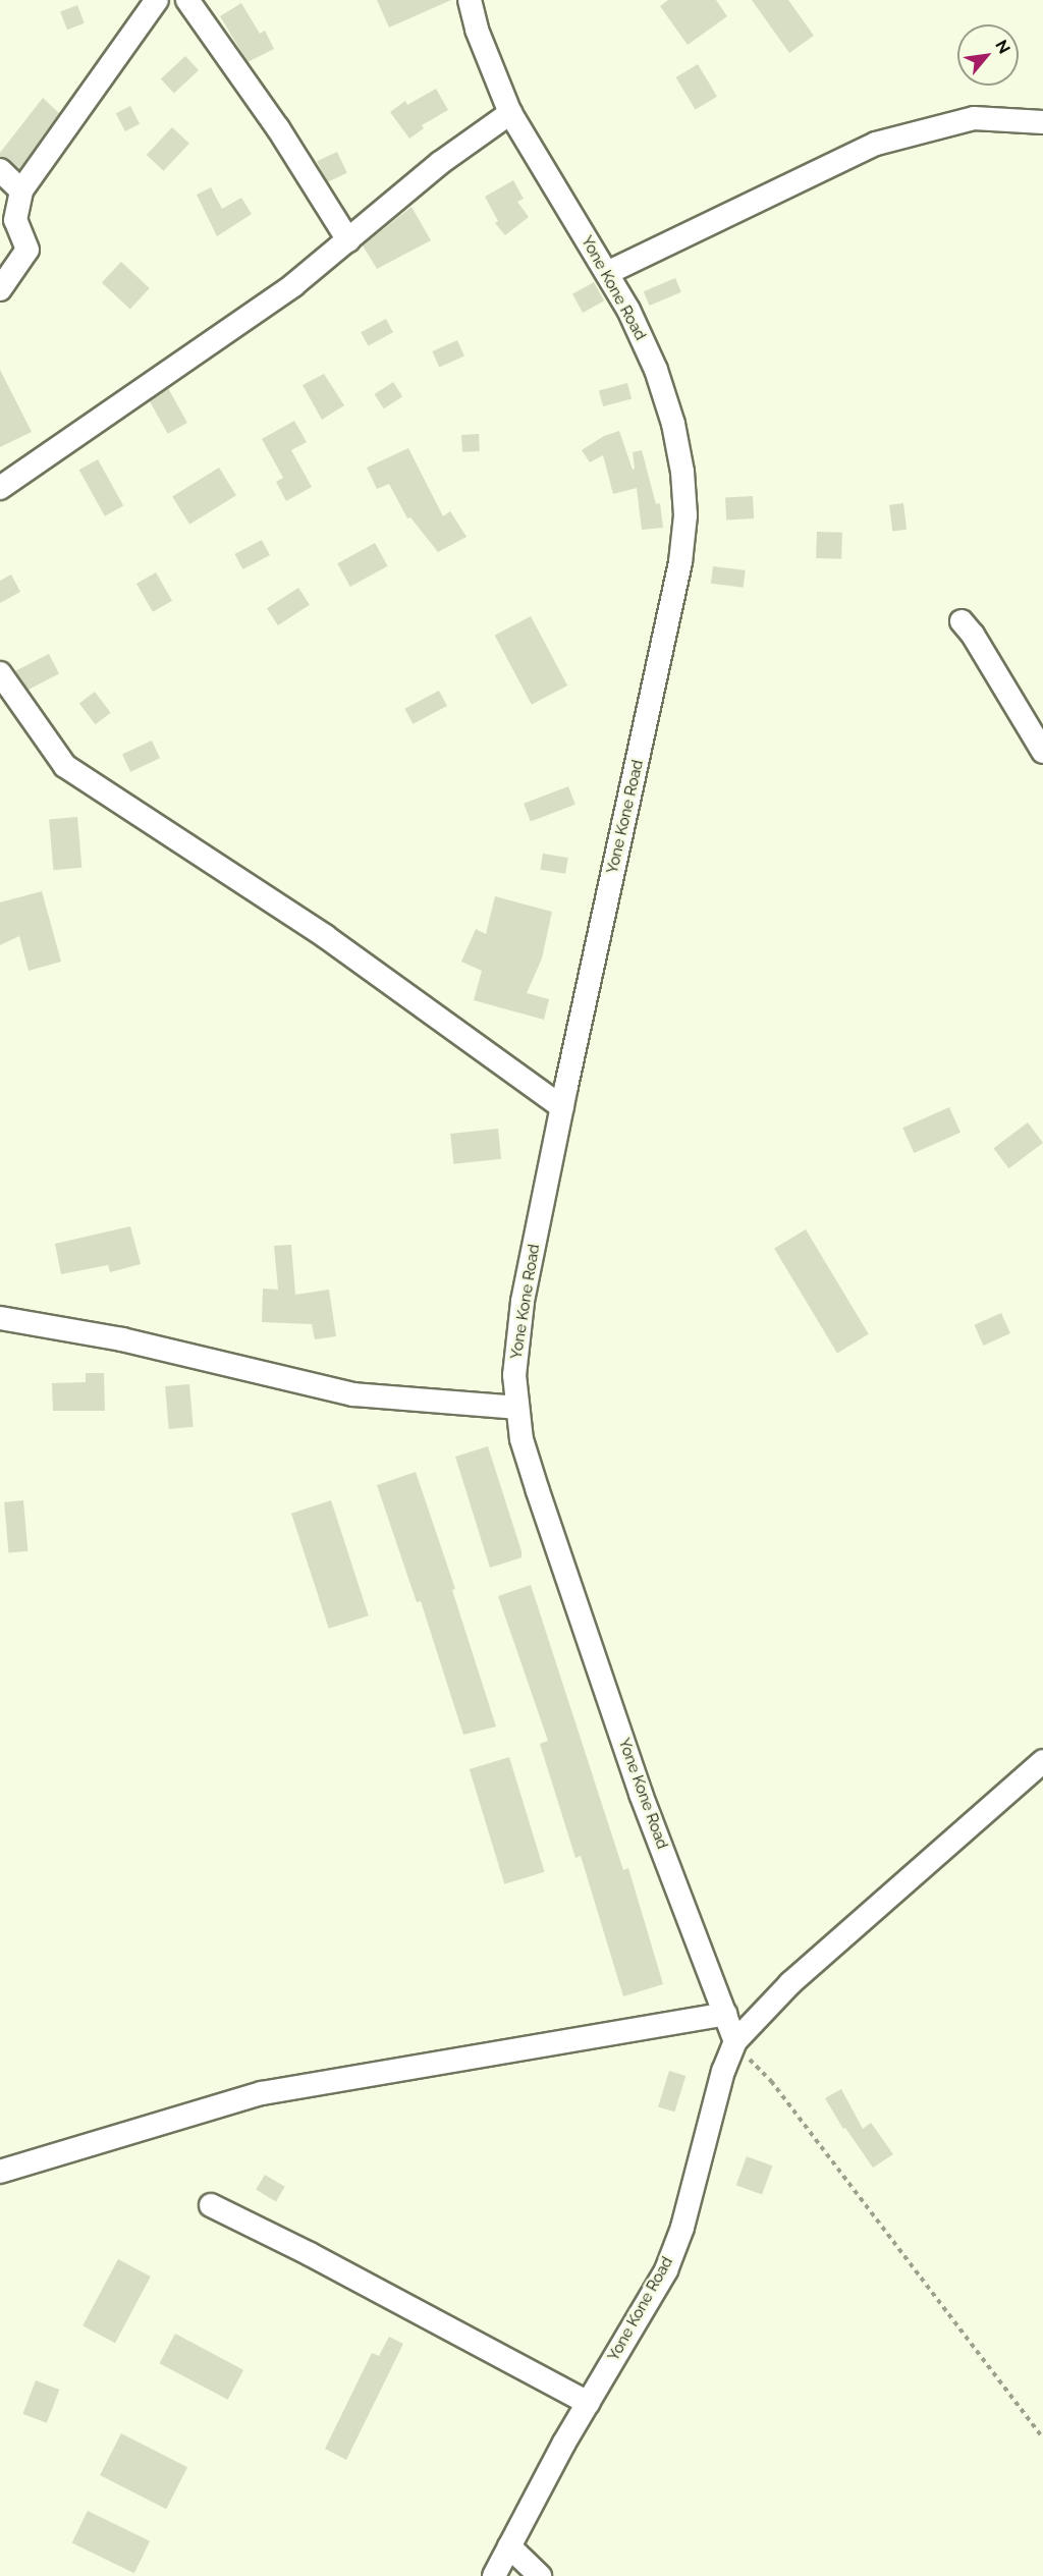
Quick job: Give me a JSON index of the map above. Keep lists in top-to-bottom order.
{
  "streets": {
    "street": ["Yone Kone Road"]
  },
  "north": "top right"
}
